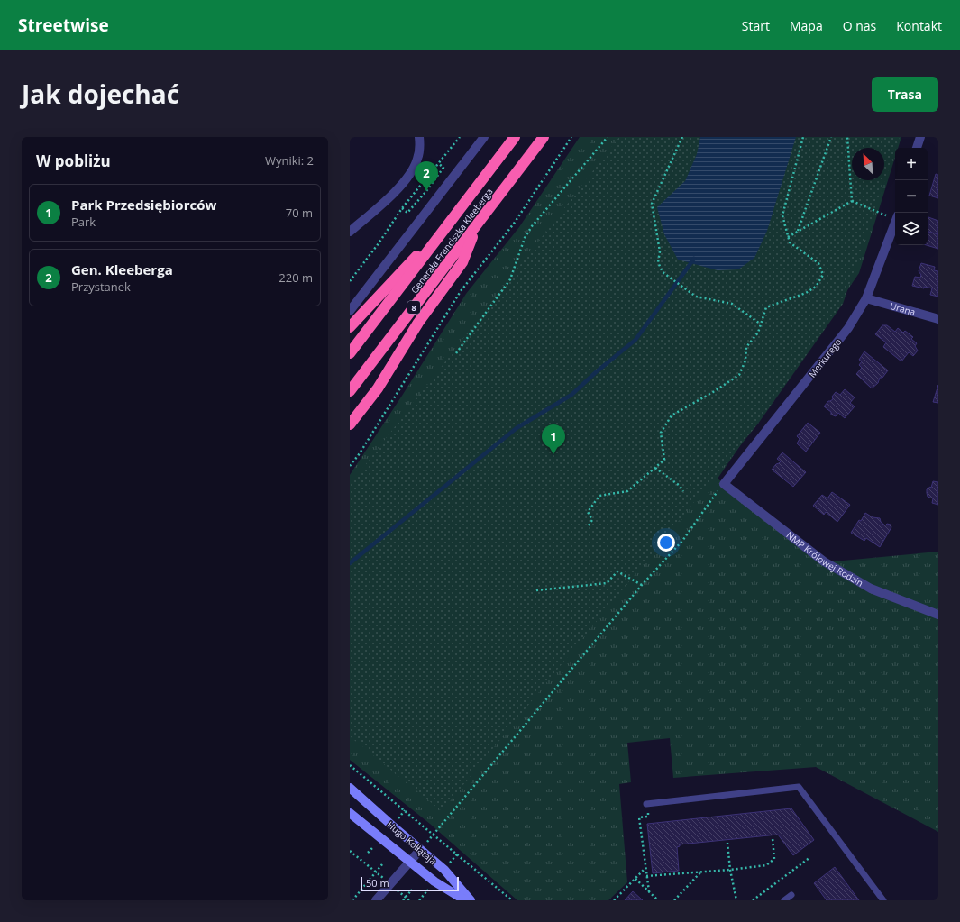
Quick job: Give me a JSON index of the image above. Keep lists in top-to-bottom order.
{
  "streets": {
    "highway": ["Generała Franciszka Kleeberga", "8"],
    "street": [
      "Urana",
      "Merkurego",
      "NMP Królowej Rodzin",
      "Hugo Kołłątaja"
    ]
  },
  "crossings": [
    ["Urana", "Merkurego"],
    ["Merkurego", "NMP Królowej Rodzin"]
  ],
  "scale_bar": "50 m",
  "north": "top left",
  "page": {
    "header": "Streetwise",
    "nav": [
      "Start",
      "Mapa",
      "O nas",
      "Kontakt"
    ],
    "title": "Jak dojechać",
    "buttons": "Trasa",
    "heading": ["W pobliżu", "Wyniki: 2"],
    "map_buttons": ["+", "−"],
    "pins": ["2", "1"],
    "list": [
      {
        "mark": "1",
        "name": "Park Przedsiębiorców",
        "note": "Park",
        "value": "70 m"
      },
      {
        "mark": "2",
        "name": "Gen. Kleeberga",
        "note": "Przystanek",
        "value": "220 m"
      }
    ],
    "scale": "50 m"
  }
}
